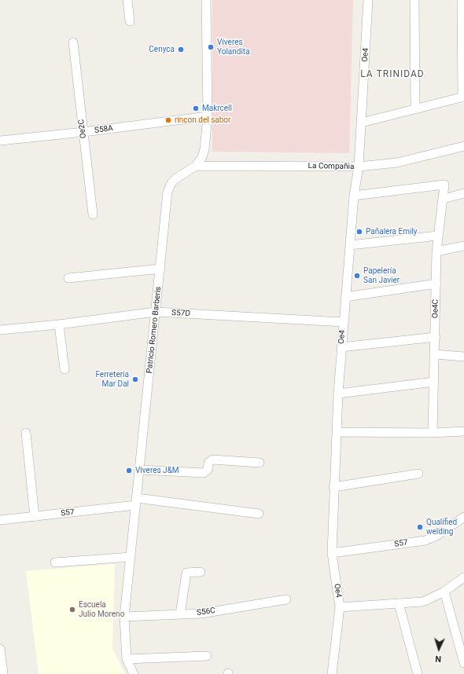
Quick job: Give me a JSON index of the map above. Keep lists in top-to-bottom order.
{
  "streets": {
    "street": [
      "Oe4",
      "Oe2C",
      "S58A",
      "La Compañia",
      "Oe4C",
      "S57D",
      "Patricio Romero Barberis",
      "S57",
      "S56C"
    ]
  },
  "crossings": [
    ["Oe4", "La Compañia"],
    ["Oe4", "Oe4C"],
    ["Oe4", "S57D"],
    ["Oe4", "S57"],
    ["Oe2C", "S58A"],
    ["S58A", "Patricio Romero Barberis"],
    ["La Compañia", "Patricio Romero Barberis"],
    ["S57D", "Patricio Romero Barberis"],
    ["Patricio Romero Barberis", "S57"],
    ["Patricio Romero Barberis", "S56C"]
  ],
  "districts": ["LA TRINIDAD"],
  "places": [
    "Víveres Yolandita",
    "Cenyca",
    "Makrcell",
    "rincon del sabor",
    "Pañalera Emily",
    "Papelería San Javier",
    "Ferretería Mar Dal",
    "Viveres J&M",
    "Qualified welding",
    "Escuela Julio Moreno"
  ],
  "north": "bottom"
}
